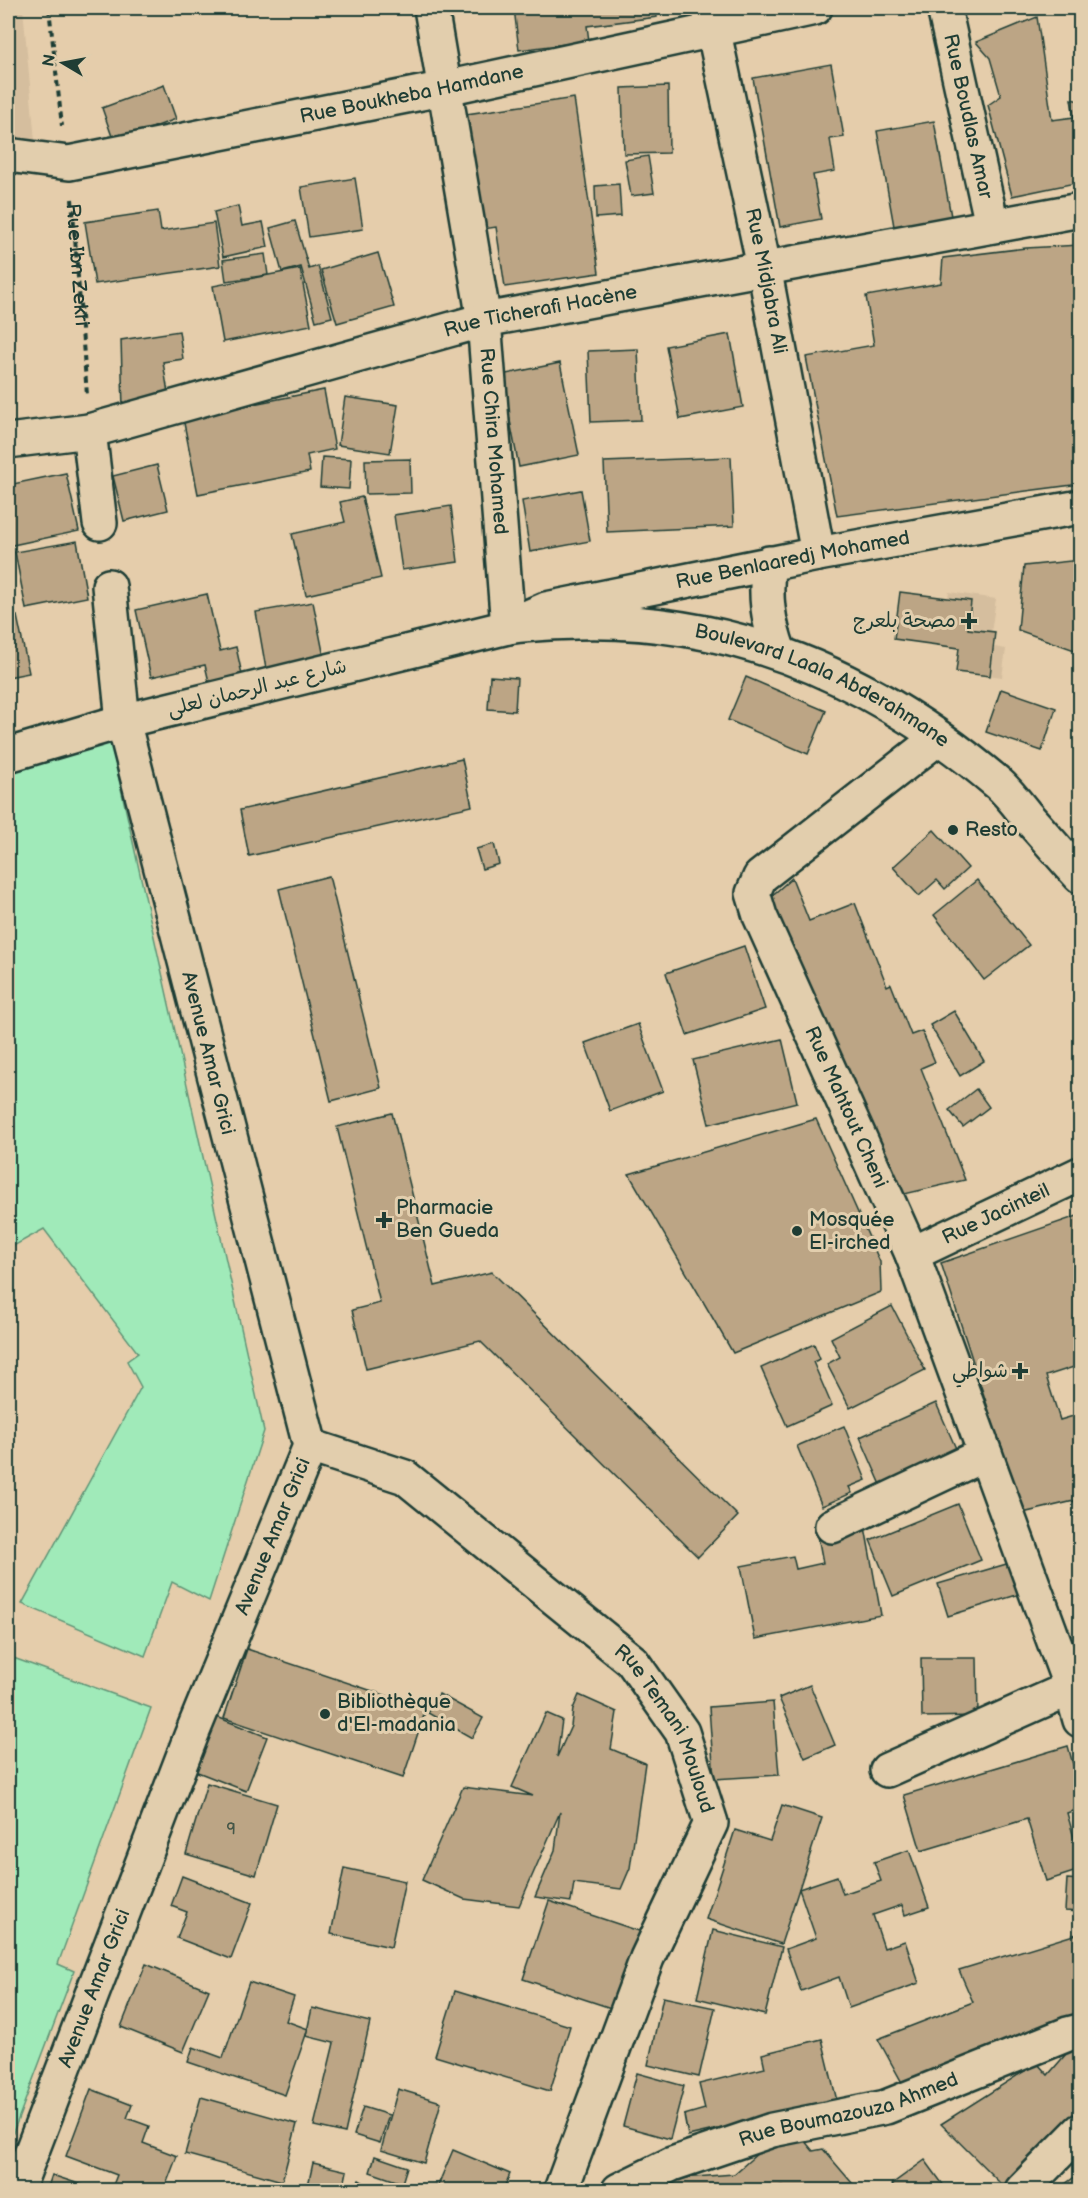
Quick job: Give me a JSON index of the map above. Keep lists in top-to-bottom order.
{
  "streets": {
    "street": [
      "Rue Boukheba Hamdane",
      "Rue Boudlas Amar",
      "Rue Midjabra Ali",
      "Rue Ticherafi Hacène",
      "Rue Chira Mohamed",
      "Rue Benlaaredj Mohamed",
      "شارع عبد الرحمان لعلى",
      "Boulevard Laala Abderahmane",
      "Avenue Amar Grici",
      "Rue Mahtout Cheni",
      "Rue Jacinteil",
      "Rue Temani Mouloud",
      "Rue Boumazouza Ahmed"
    ],
    "path": ["Rue Ibn Zekri"]
  },
  "crossings": [
    ["Rue Boukheba Hamdane", "Rue Ibn Zekri"],
    ["Rue Boukheba Hamdane", "Rue Midjabra Ali"],
    ["Rue Boukheba Hamdane", "Rue Chira Mohamed"],
    ["Rue Boudlas Amar", "Rue Ticherafi Hacène"],
    ["Rue Ibn Zekri", "Rue Ticherafi Hacène"],
    ["Rue Midjabra Ali", "Rue Ticherafi Hacène"],
    ["Rue Midjabra Ali", "Rue Benlaaredj Mohamed"],
    ["Rue Ticherafi Hacène", "Rue Chira Mohamed"],
    ["Rue Chira Mohamed", "Rue Benlaaredj Mohamed"],
    ["Rue Chira Mohamed", "شارع عبد الرحمان لعلى"],
    ["Rue Chira Mohamed", "Boulevard Laala Abderahmane"],
    ["Rue Benlaaredj Mohamed", "شارع عبد الرحمان لعلى"],
    ["Rue Benlaaredj Mohamed", "Boulevard Laala Abderahmane"],
    ["شارع عبد الرحمان لعلى", "Boulevard Laala Abderahmane"],
    ["شارع عبد الرحمان لعلى", "Avenue Amar Grici"],
    ["Boulevard Laala Abderahmane", "Rue Mahtout Cheni"],
    ["Avenue Amar Grici", "Rue Temani Mouloud"],
    ["Rue Mahtout Cheni", "Rue Jacinteil"]
  ],
  "places": {
    "health": ["مصحة بلعرج", "Pharmacie Ben Gueda", "شواطي"],
    "other": ["Resto", "Mosquée El-irched", "Bibliothèque d'El-madania"]
  },
  "house_numbers": ["9"],
  "north": "left"
}
